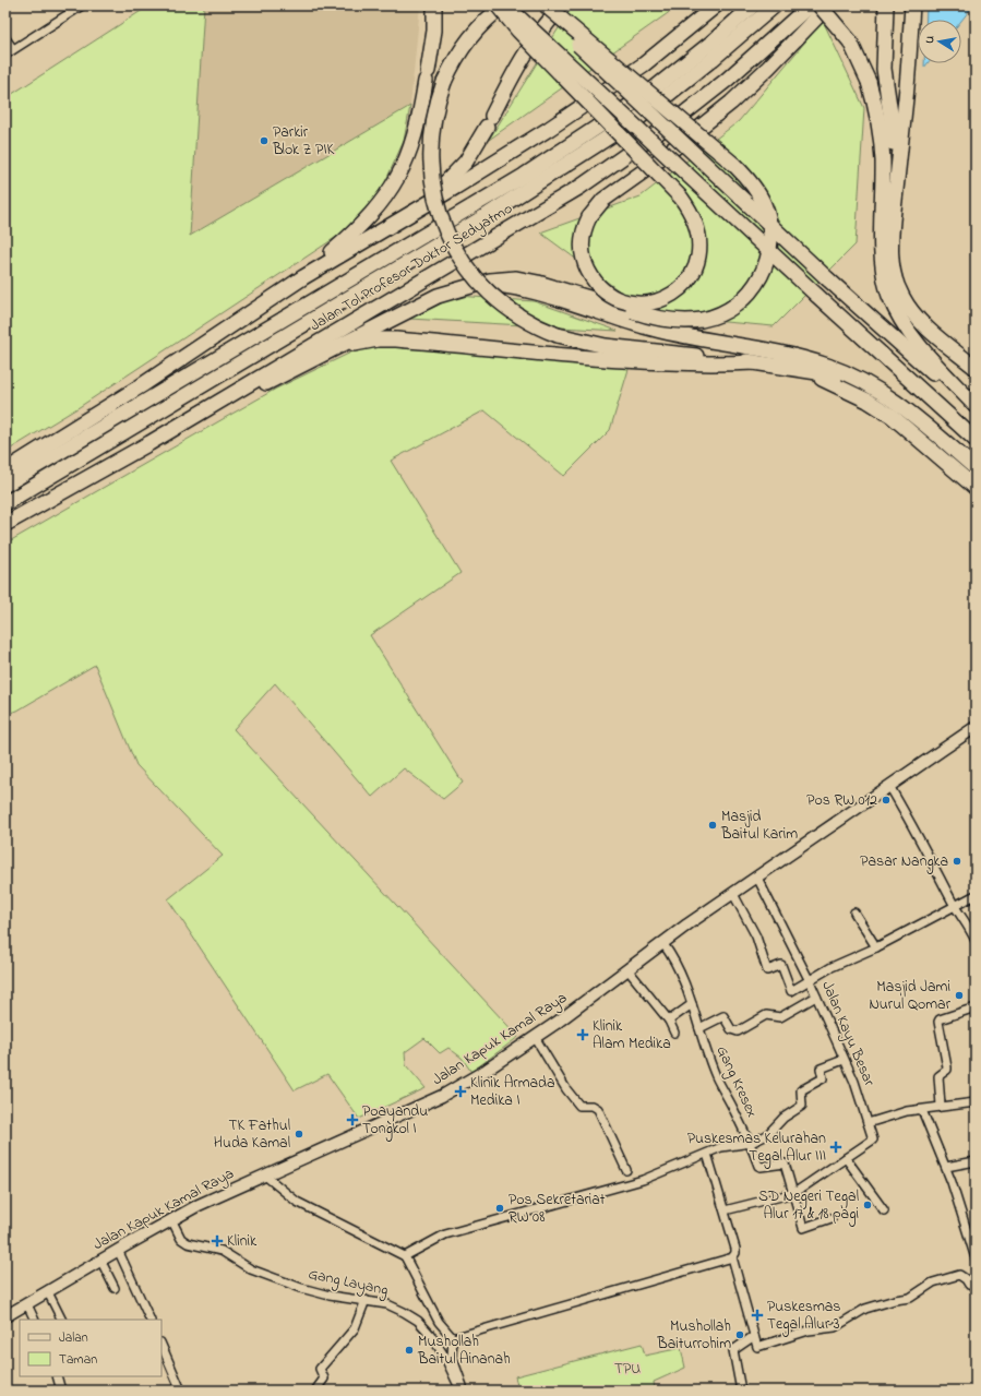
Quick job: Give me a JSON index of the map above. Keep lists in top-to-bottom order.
{
  "streets": {
    "highway": ["Jalan Tol Profesor Doktor Sedyatmo"],
    "main road": ["Jalan Kapuk Kamal Raya"],
    "street": ["Jalan Kayu Besar", "Gang Kresex", "Gang Layang"]
  },
  "crossings": [
    ["Jalan Kapuk Kamal Raya", "Gang Kresex"],
    ["Jalan Kapuk Kamal Raya", "Gang Layang"]
  ],
  "parks": ["TPU"],
  "places": {
    "other": [
      "Parkir Blok Z PIK",
      "Pos RW 012",
      "Masjid Baitul Karim",
      "Pasar Nangka",
      "Masjid Jami Nurul Qomar",
      "TK Fathul Huda Kamal",
      "SD Negeri Tegal Alur 17 & 18 pagi",
      "Pos Sekretariat RW 08",
      "Mushollah Baiturrohim",
      "Mushollah Baitul Ainanah"
    ],
    "health": [
      "Klinik Alam Medika",
      "Klinik Armada Medika I",
      "Poayandu Tongkol I",
      "Puskesmas Kelurahan Tegal Alur III",
      "Klinik",
      "Puskesmas Tegal Alur 3"
    ]
  },
  "legend": ["Jalan", "Taman"],
  "north": "left"
}
